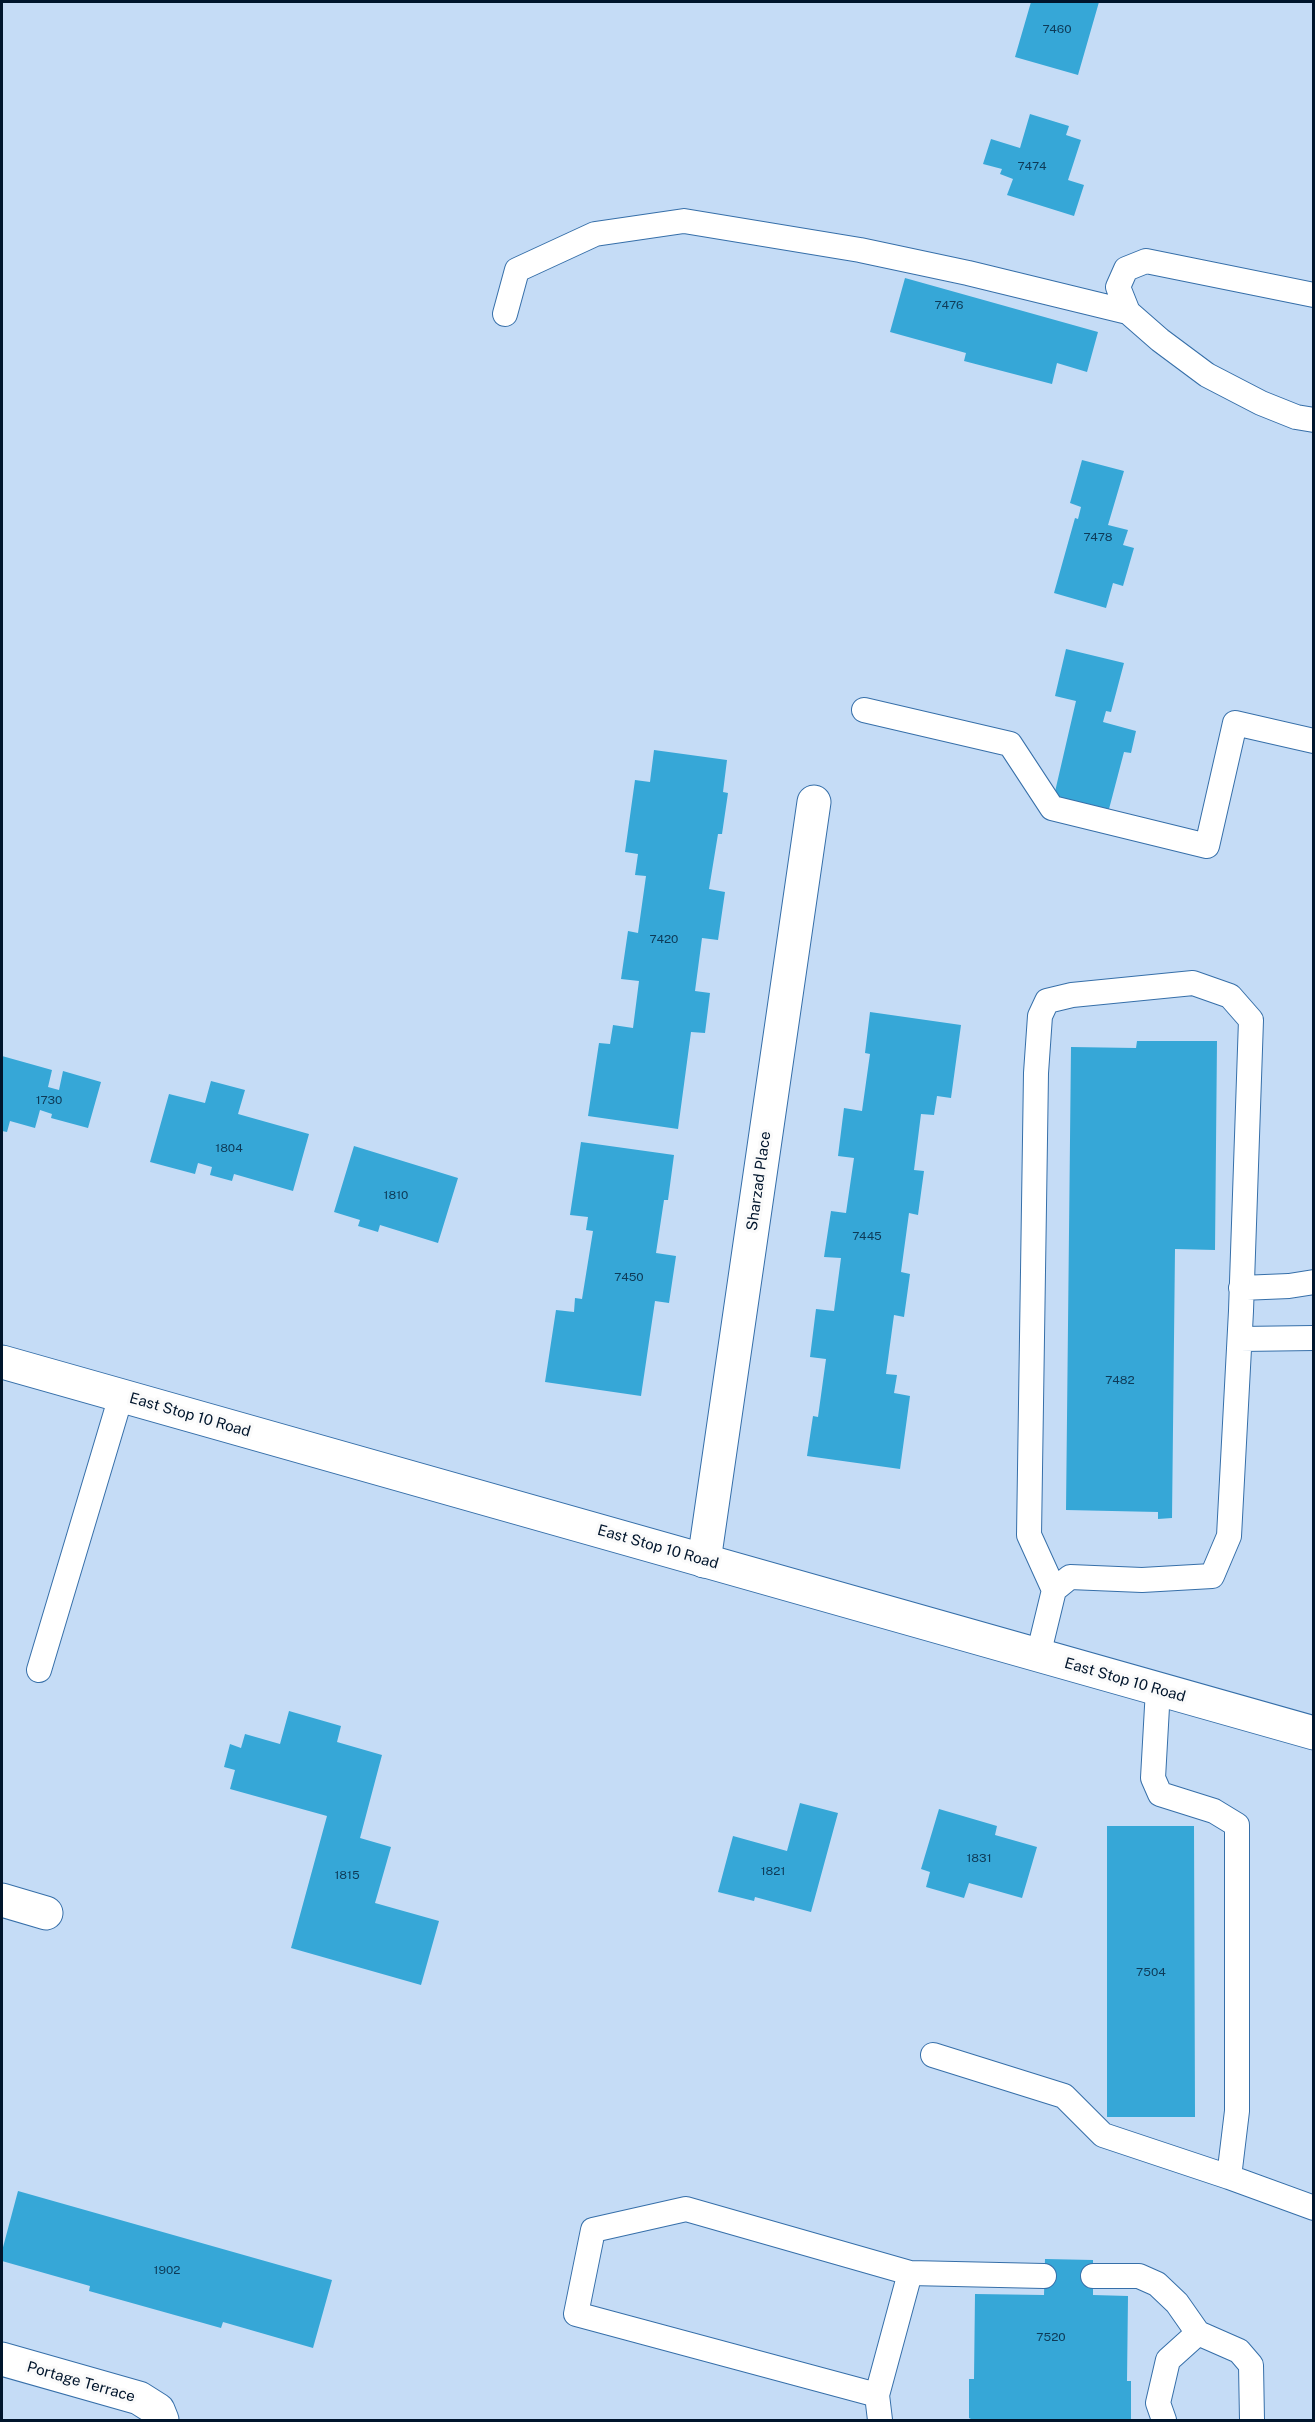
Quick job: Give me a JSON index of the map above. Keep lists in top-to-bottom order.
{
  "streets": {
    "street": ["Sharzad Place", "East Stop 10 Road", "Portage Terrace"]
  },
  "crossings": [
    ["Sharzad Place", "East Stop 10 Road"]
  ],
  "house_numbers": [
    "7460",
    "7474",
    "7476",
    "7478",
    "7420",
    "1730",
    "1804",
    "1810",
    "7445",
    "7450",
    "7482",
    "1831",
    "1821",
    "1815",
    "7504",
    "1902",
    "7520"
  ]
}
